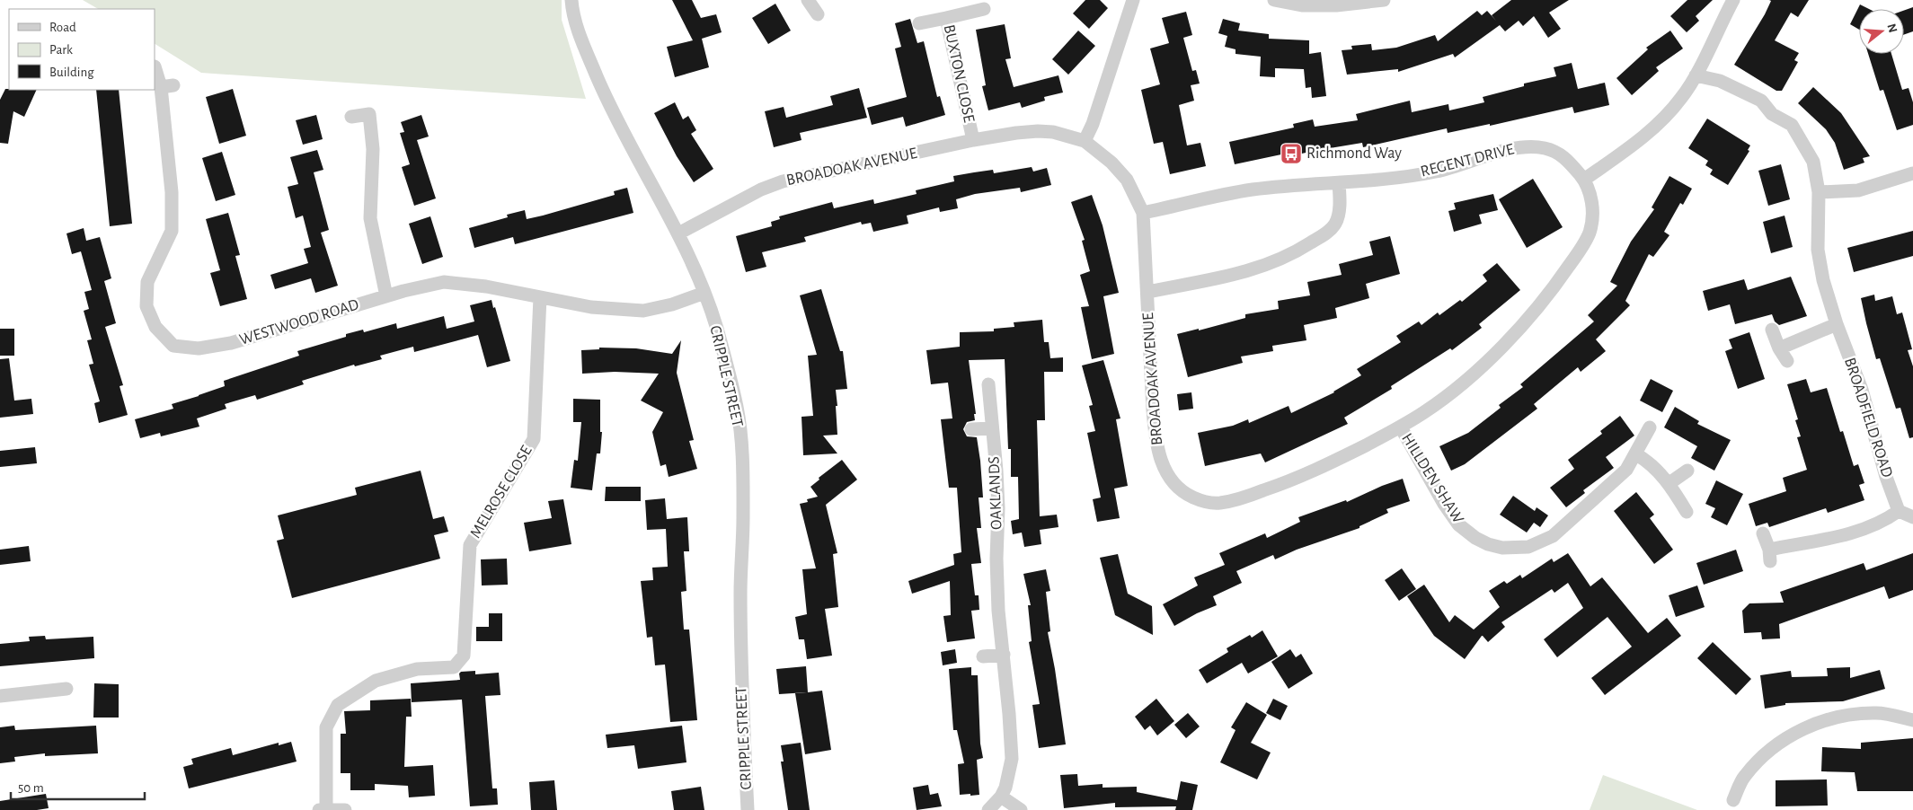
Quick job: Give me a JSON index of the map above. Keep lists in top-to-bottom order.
{
  "streets": {
    "street": [
      "BUXTON CLOSE",
      "REGENT DRIVE",
      "BROADOAK AVENUE",
      "WESTWOOD ROAD",
      "CRIPPLE STREET",
      "BROADFIELD ROAD",
      "HILLDEN SHAW",
      "MELROSE CLOSE",
      "OAKLANDS"
    ]
  },
  "crossings": [
    ["BUXTON CLOSE", "BROADOAK AVENUE"],
    ["REGENT DRIVE", "BROADOAK AVENUE"],
    ["BROADOAK AVENUE", "CRIPPLE STREET"],
    ["BROADOAK AVENUE", "HILLDEN SHAW"],
    ["WESTWOOD ROAD", "CRIPPLE STREET"],
    ["WESTWOOD ROAD", "MELROSE CLOSE"]
  ],
  "places": {
    "bus stop": ["Richmond Way"]
  },
  "legend": ["Road", "Park", "Building"],
  "scale_bar": "50 m",
  "north": "right"
}
